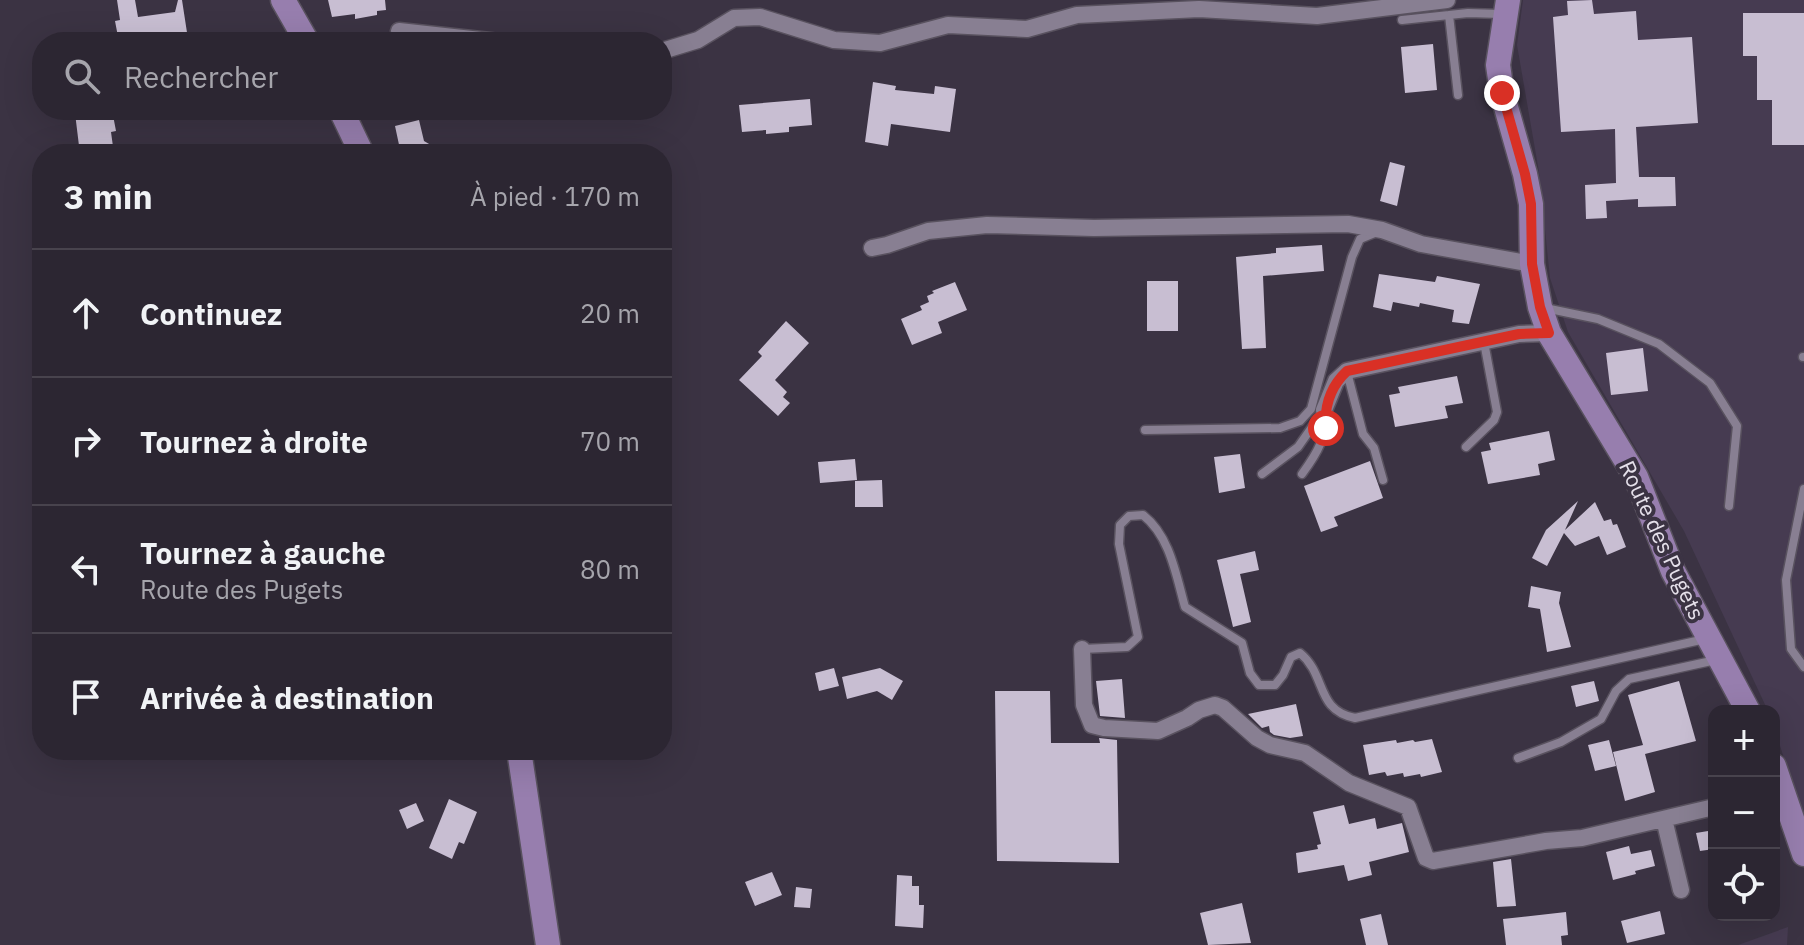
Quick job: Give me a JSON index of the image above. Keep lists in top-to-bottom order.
{
  "streets": {
    "main road": ["Route des Pugets"]
  },
  "page": {
    "search": "Rechercher",
    "heading": ["3 min", "À pied · 170 m"],
    "list": [
      ["Continuez", "20 m"],
      ["Tournez à droite", "70 m"],
      ["Tournez à gauche", "Route des Pugets", "80 m"],
      "Arrivée à destination"
    ],
    "map_buttons": ["+", "−"]
  }
}
